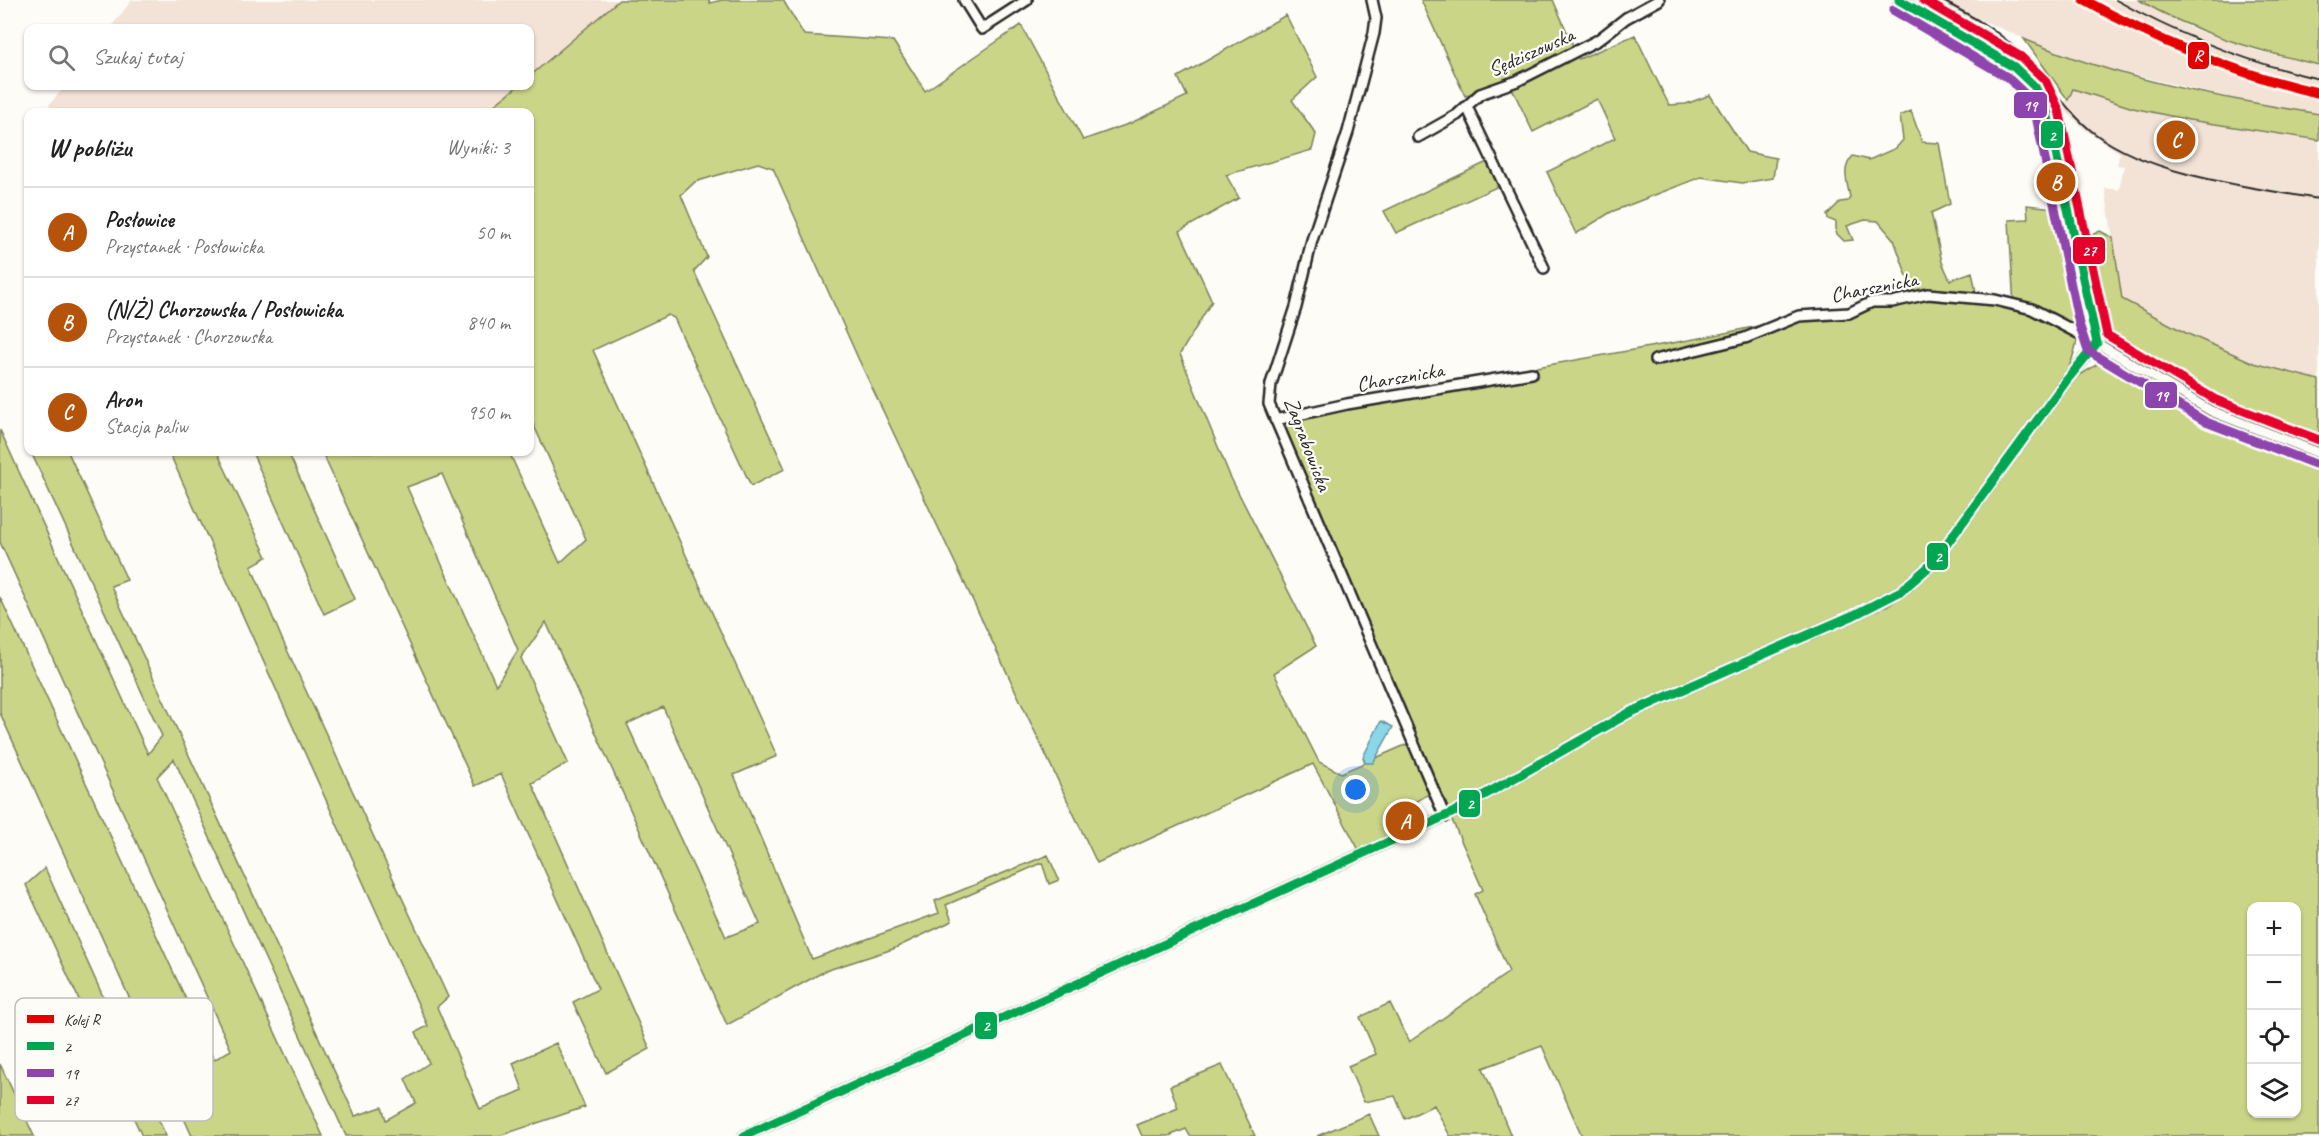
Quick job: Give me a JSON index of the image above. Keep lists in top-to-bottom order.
{
  "streets": {
    "street": ["Sędziszowska", "Charsznicka", "Zagrabowicka"]
  },
  "crossings": [
    ["Charsznicka", "Zagrabowicka"]
  ],
  "lines": [
    "rail line R",
    "transit line 2",
    "transit line 27",
    "transit line 19"
  ],
  "legend": [
    "Kolej R",
    "2",
    "19",
    "27"
  ],
  "page": {
    "search": "Szukaj tutaj",
    "heading": ["W pobliżu", "Wyniki: 3"],
    "pins": ["C", "B", "A"],
    "list": [
      {
        "mark": "A",
        "name": "Posłowice",
        "note": "Przystanek · Posłowicka",
        "value": "50 m"
      },
      {
        "mark": "B",
        "name": "(N/Ż) Chorzowska / Posłowicka",
        "note": "Przystanek · Chorzowska",
        "value": "840 m"
      },
      {
        "mark": "C",
        "name": "Aron",
        "note": "Stacja paliw",
        "value": "950 m"
      }
    ],
    "map_buttons": ["+", "−"]
  }
}
